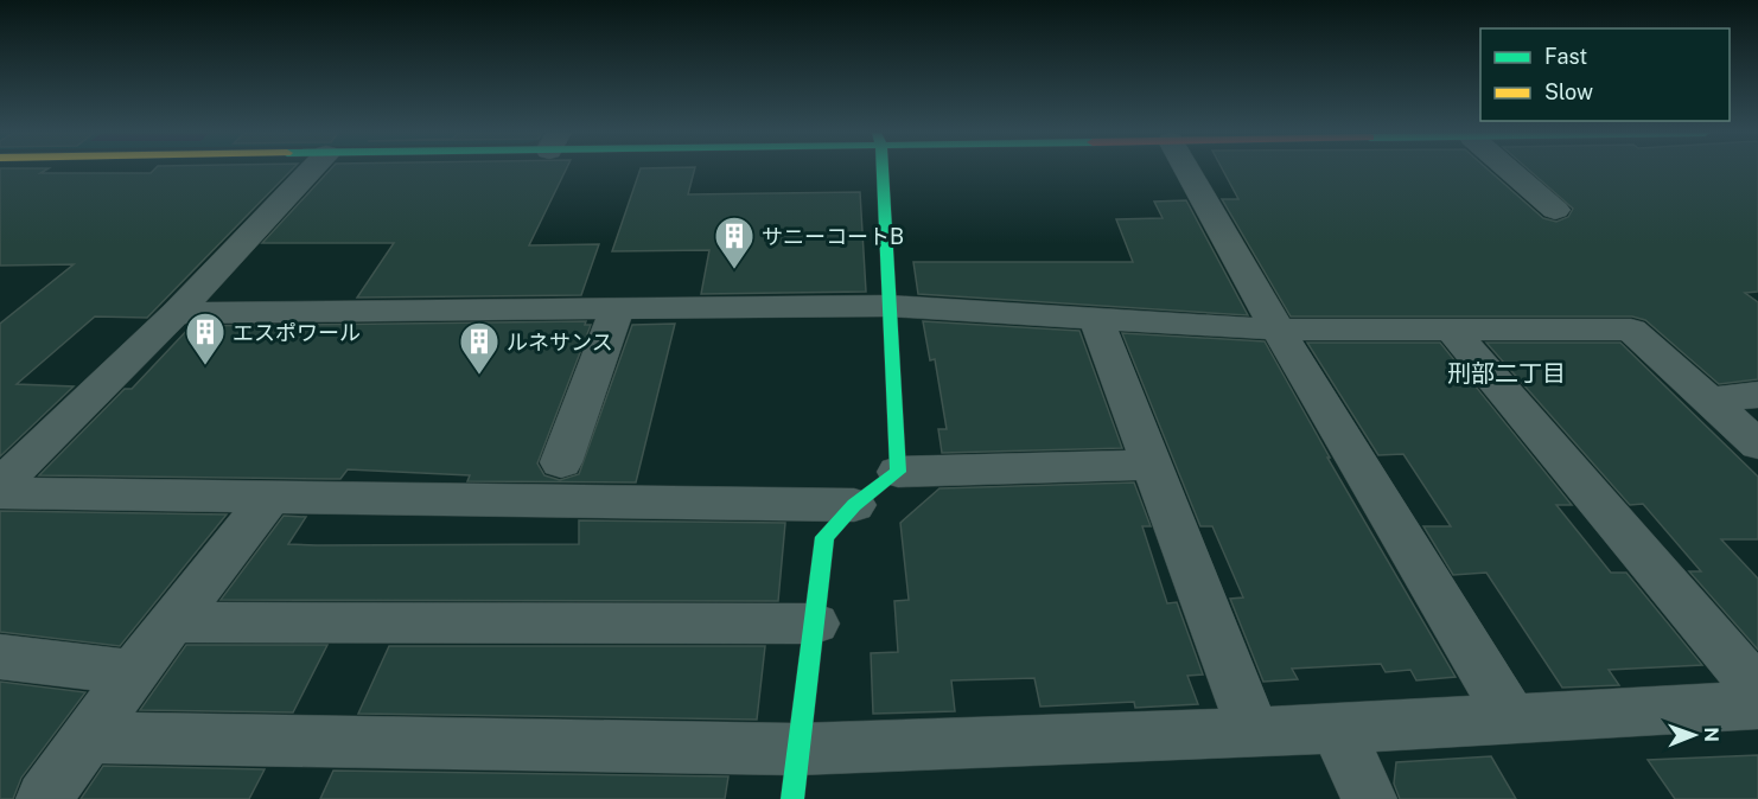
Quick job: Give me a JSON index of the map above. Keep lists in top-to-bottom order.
{
  "districts": ["刑部二丁目"],
  "places": {
    "building": ["サニーコートB", "エスポワール", "ルネサンス"]
  },
  "legend": ["Fast", "Slow"],
  "north": "right"
}
